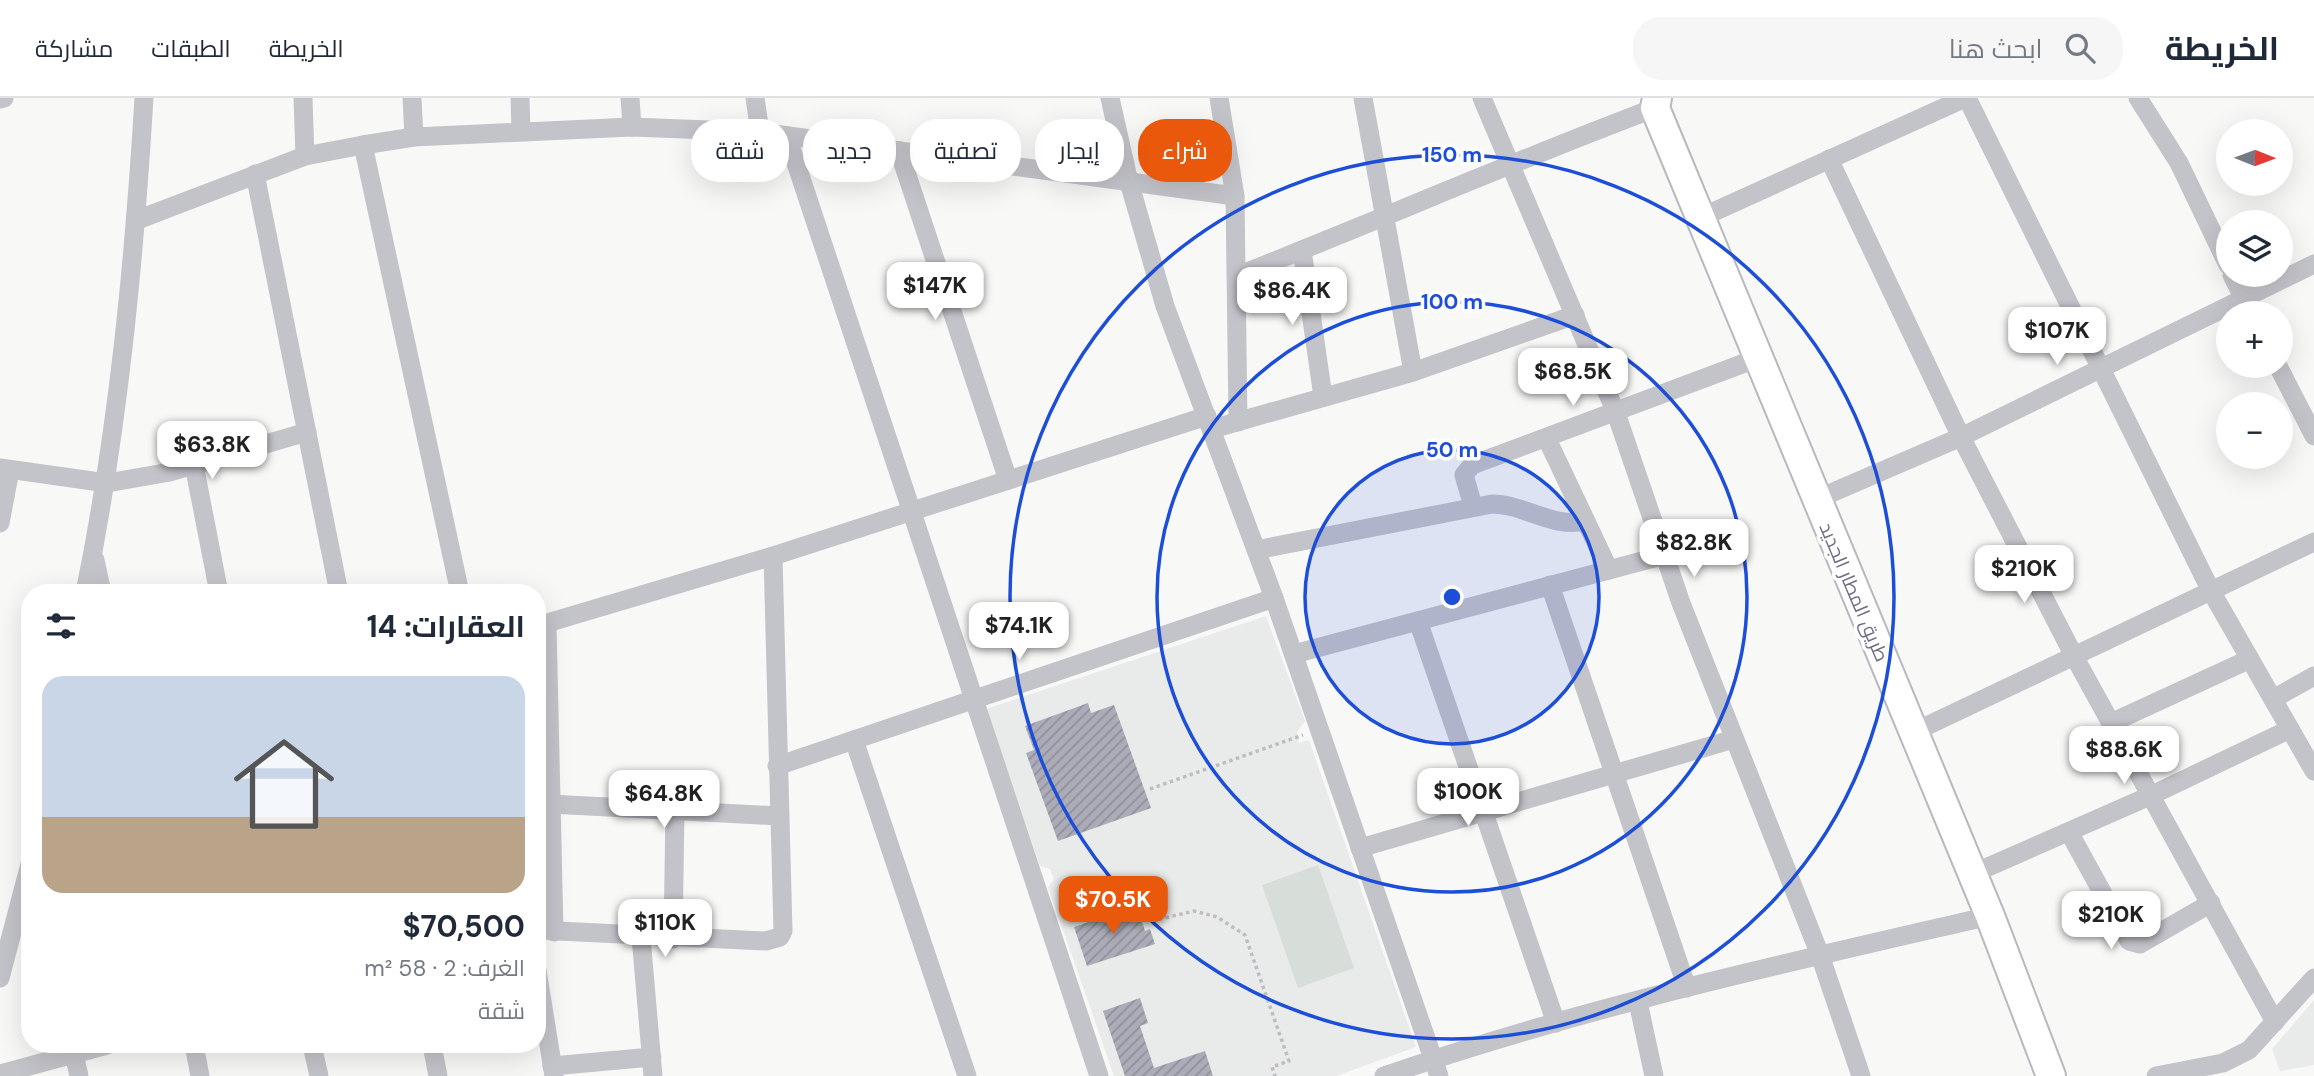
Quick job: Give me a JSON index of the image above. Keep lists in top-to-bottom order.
{
  "streets": {
    "street": ["طريق المطار الجديد"]
  },
  "north": "right",
  "page": {
    "header": "الخريطة",
    "search": "ابحث هنا",
    "nav": ["الخريطة", "الطبقات", "مشاركة"],
    "map_buttons": ["+", "−"],
    "chip": [
      "شراء",
      "إيجار",
      "تصفية",
      "جديد",
      "شقة"
    ],
    "price": [
      "$147K",
      "$86.4K",
      "$107K",
      "$68.5K",
      "$63.8K",
      "$82.8K",
      "$210K",
      "$74.1K",
      "$88.6K",
      "$100K",
      "$64.8K",
      "$70.5K",
      "$210K",
      "$110K"
    ],
    "heading": "العقارات: 14",
    "list": [
      {
        "name": "$70,500",
        "note": "الغرف: 2 · 58 m² · شقة"
      }
    ]
  },
  "rings": ["150 m", "100 m", "50 m"]
}
